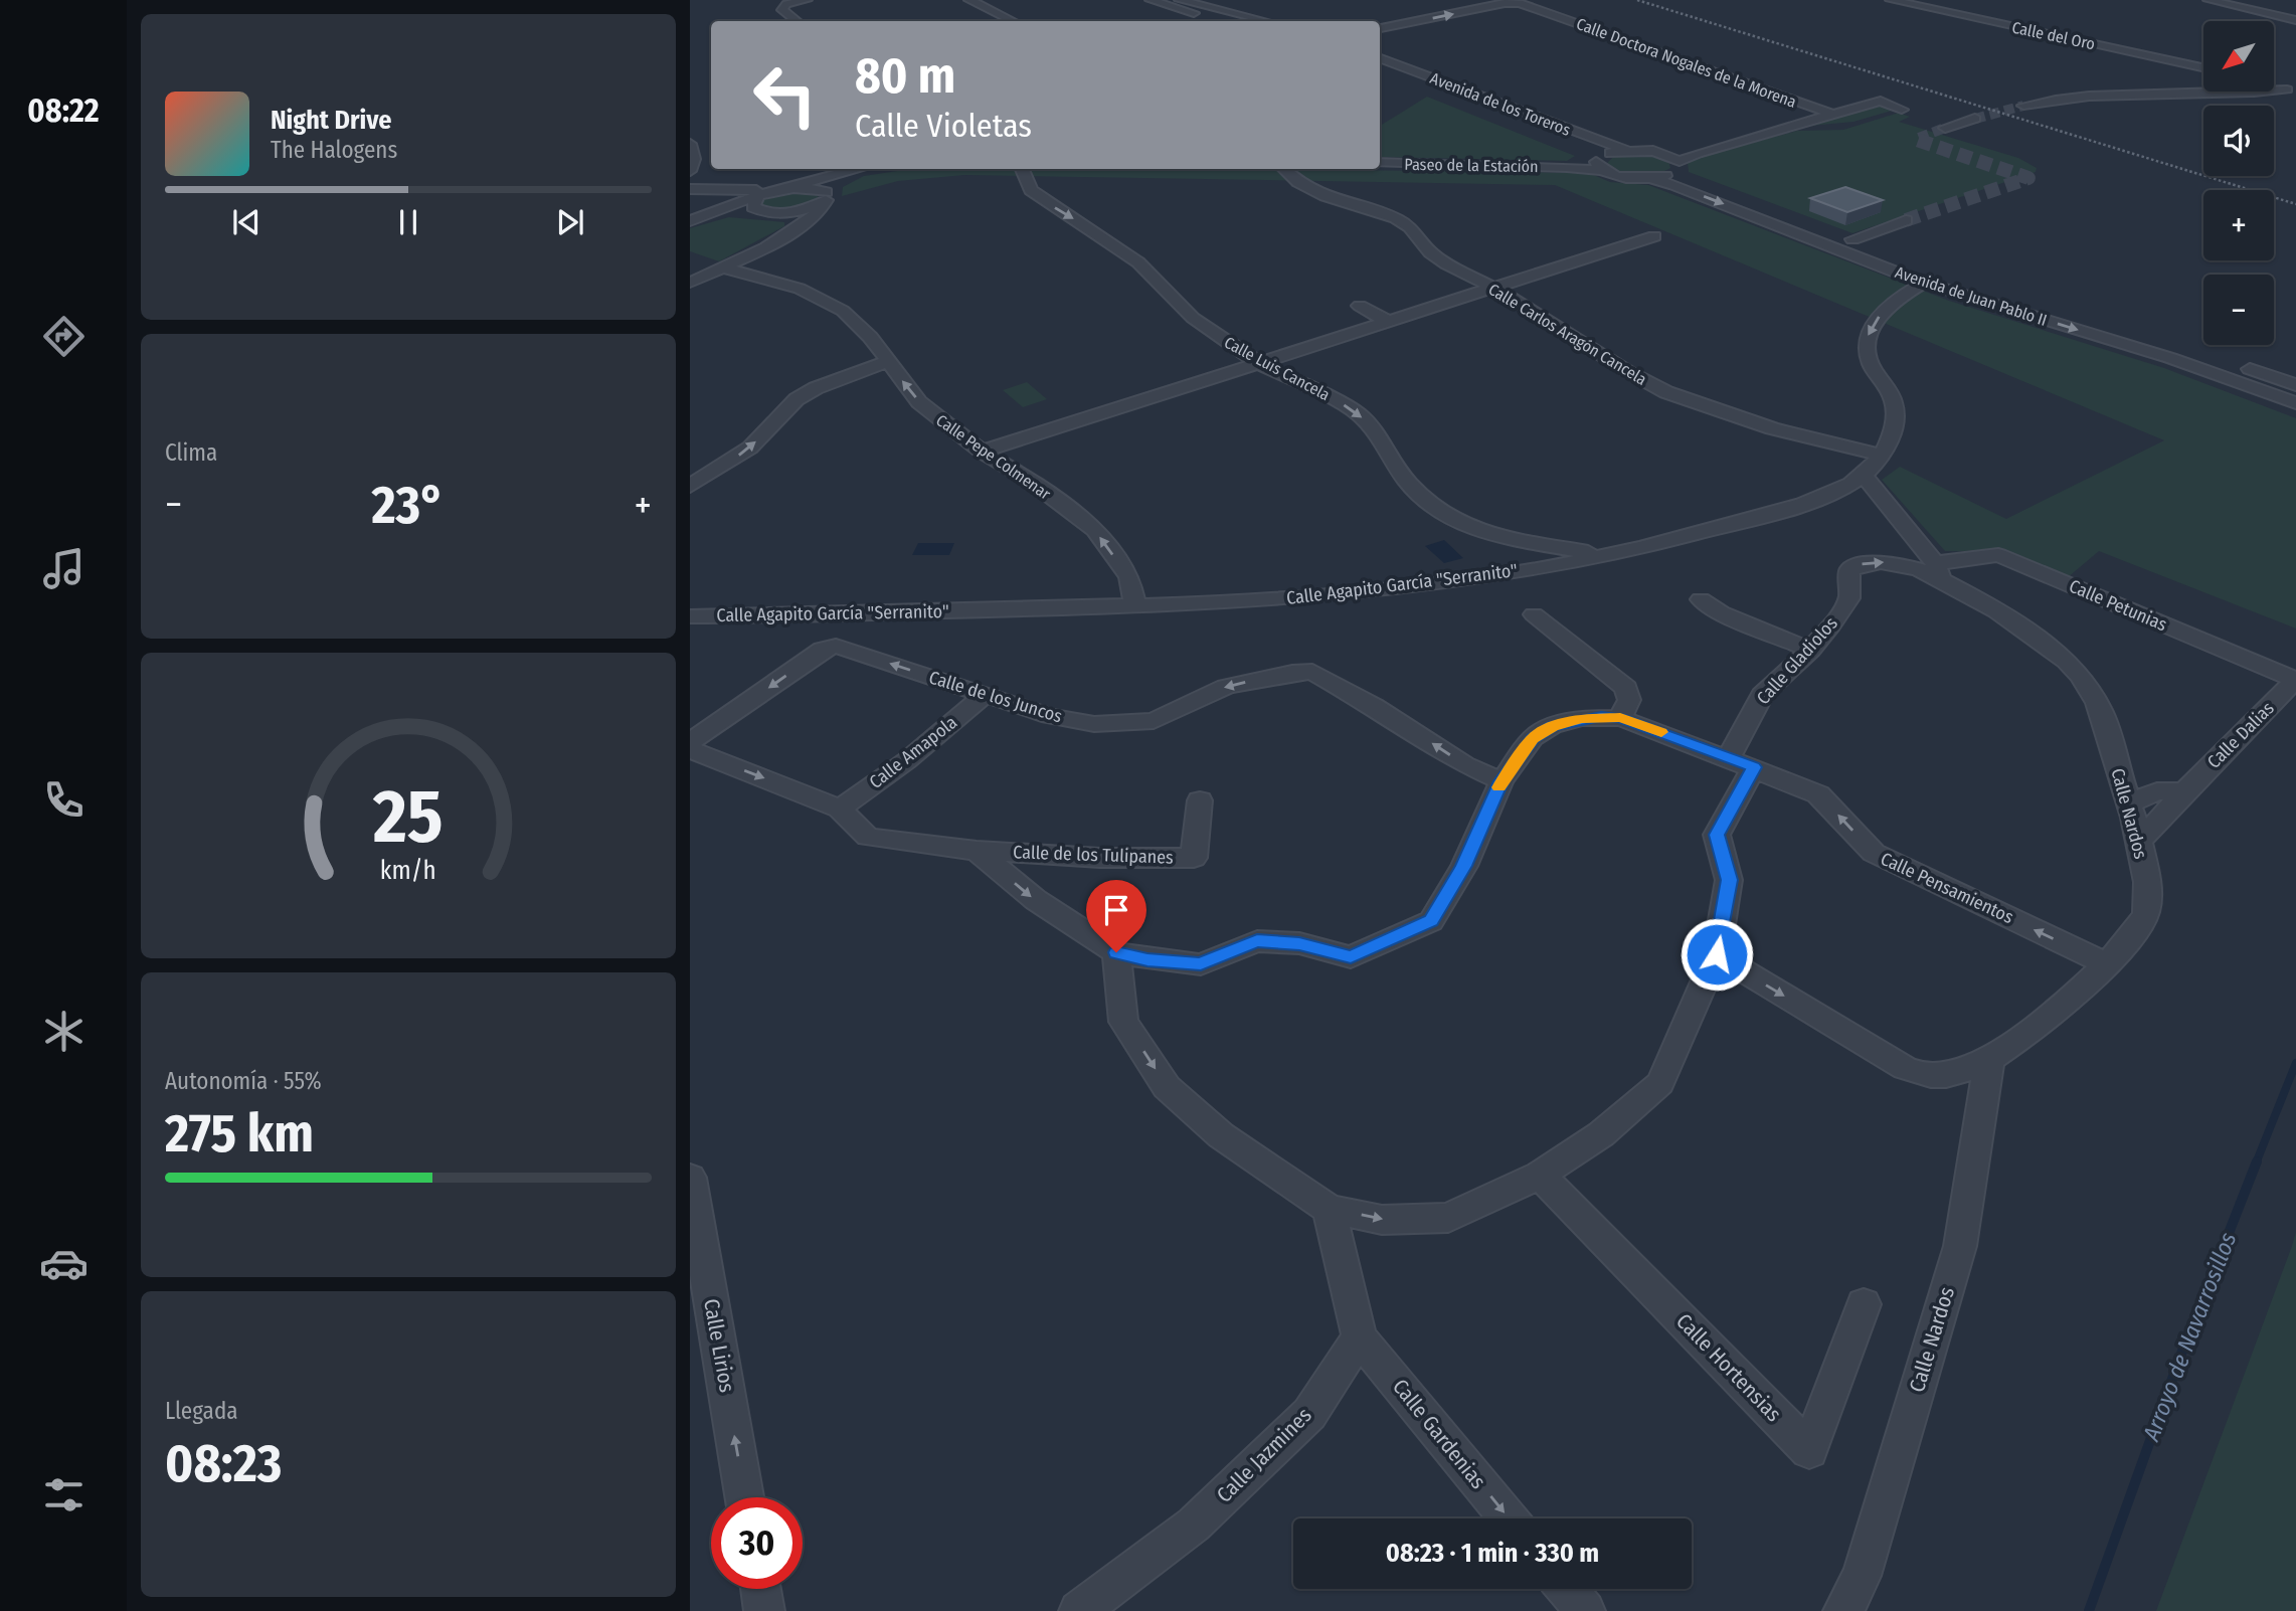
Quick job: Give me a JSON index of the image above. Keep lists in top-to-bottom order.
{
  "streets": {
    "street": [
      "Calle del Oro",
      "Calle Doctora Nogales de la Morena",
      "Avenida de los Toreros",
      "Paseo de la Estación",
      "Avenida de Juan Pablo II",
      "Calle Carlos Aragón Cancela",
      "Calle Luis Cancela",
      "Calle Pepe Colmenar",
      "Calle Agapito García \"Serranito\"",
      "Calle Petunias",
      "Calle Gladiolos",
      "Calle de los Juncos",
      "Calle Dalias",
      "Calle Amapola",
      "Calle Nardos",
      "Calle de los Tulipanes",
      "Calle Pensamientos",
      "Calle Lirios",
      "Calle Hortensias",
      "Calle Gardenias",
      "Calle Jazmines"
    ]
  },
  "crossings": [
    ["Avenida de los Toreros", "Avenida de Juan Pablo II"],
    ["Paseo de la Estación", "Avenida de Juan Pablo II"],
    ["Avenida de Juan Pablo II", "Calle Agapito García \"Serranito\""],
    ["Calle Carlos Aragón Cancela", "Calle Agapito García \"Serranito\""],
    ["Calle Luis Cancela", "Calle Agapito García \"Serranito\""],
    ["Calle Pepe Colmenar", "Calle Agapito García \"Serranito\""],
    ["Calle Petunias", "Calle Gladiolos"],
    ["Calle Petunias", "Calle Dalias"],
    ["Calle Petunias", "Calle Nardos"],
    ["Calle Gladiolos", "Calle Nardos"],
    ["Calle Gladiolos", "Calle Pensamientos"],
    ["Calle Gladiolos", "Calle Hortensias"],
    ["Calle de los Juncos", "Calle Amapola"],
    ["Calle Dalias", "Calle Nardos"],
    ["Calle Nardos", "Calle Pensamientos"],
    ["Calle Gardenias", "Calle Jazmines"]
  ],
  "one_way": [
    "Calle Doctora Nogales de la Morena",
    "Calle Luis Cancela",
    "Calle Pepe Colmenar",
    "Calle Pensamientos",
    "Calle Lirios",
    "Calle Gardenias"
  ],
  "water": ["Arroyo de Navarrosillos"],
  "north": "bottom left",
  "page": {
    "tabs": "08:22",
    "map_buttons": ["+", "−"],
    "turn": ["80 m", "Calle Violetas"],
    "song": ["Night Drive", "The Halogens"],
    "tile": [
      "Clima",
      ["Autonomía · 55%", "275 km"],
      ["Llegada", "08:23"]
    ],
    "heat": ["−", "23°", "+"],
    "limit": "30",
    "trip": "08:23 · 1 min · 330 m",
    "gauge": ["25", "km/h"]
  }
}
